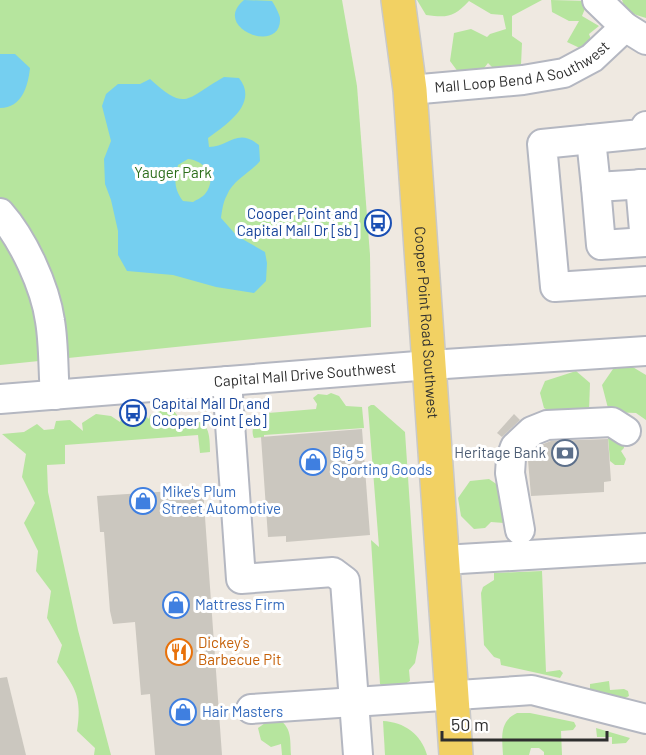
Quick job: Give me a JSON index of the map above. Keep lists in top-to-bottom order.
{
  "streets": {
    "main road": ["Cooper Point Road Southwest"],
    "street": ["Mall Loop Bend A Southwest", "Capital Mall Drive Southwest"]
  },
  "crossings": [
    ["Mall Loop Bend A Southwest", "Cooper Point Road Southwest"],
    ["Cooper Point Road Southwest", "Capital Mall Drive Southwest"]
  ],
  "parks": ["Yauger Park"],
  "places": {
    "bus stop": ["Cooper Point and Capital Mall Dr [sb]", "Capital Mall Dr and Cooper Point [eb]"],
    "bank": ["Heritage Bank"],
    "shop": [
      "Big 5 Sporting Goods",
      "Mike's Plum Street Automotive",
      "Mattress Firm",
      "Hair Masters"
    ],
    "restaurant": ["Dickey's Barbecue Pit"]
  },
  "scale_bar": "50 m"
}
